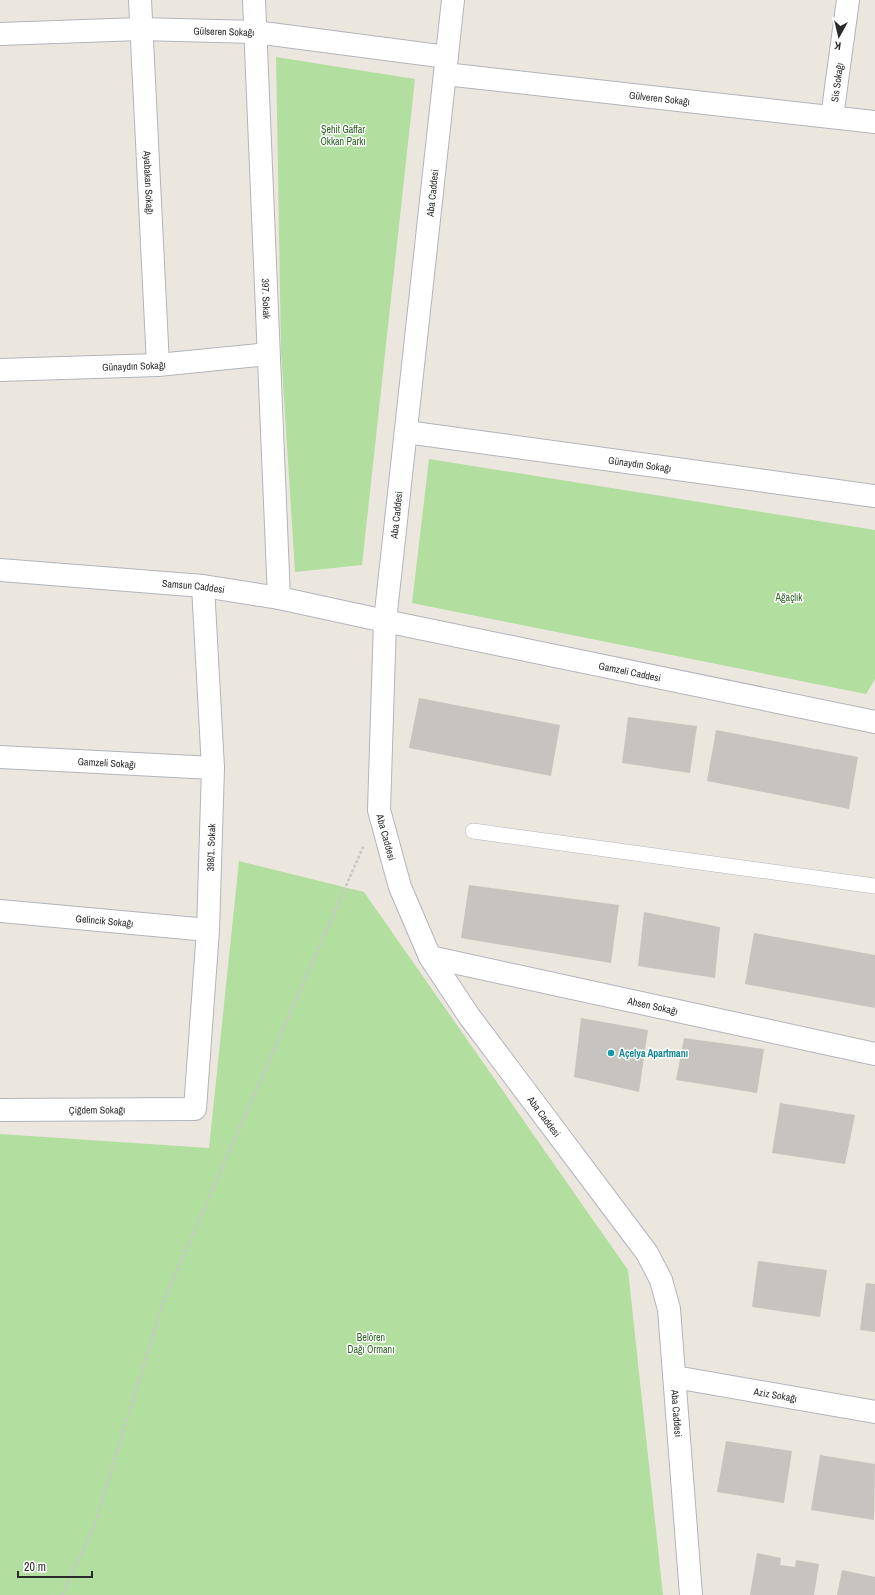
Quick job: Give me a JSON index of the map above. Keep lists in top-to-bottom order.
{
  "streets": {
    "street": [
      "Gülseren Sokağı",
      "Sis Sokağı",
      "Gülveren Sokağı",
      "Ayabakan Sokağı",
      "Aba Caddesi",
      "397. Sokak",
      "Günaydın Sokağı",
      "Samsun Caddesi",
      "Gamzeli Caddesi",
      "Gamzeli Sokağı",
      "398/1. Sokak",
      "Gelincik Sokağı",
      "Ahsen Sokağı",
      "Çiğdem Sokağı",
      "Aziz Sokağı"
    ]
  },
  "crossings": [
    ["Gülseren Sokağı", "Gülveren Sokağı"],
    ["Gülseren Sokağı", "Ayabakan Sokağı"],
    ["Gülseren Sokağı", "Aba Caddesi"],
    ["Gülseren Sokağı", "397. Sokak"],
    ["Sis Sokağı", "Gülveren Sokağı"],
    ["Gülveren Sokağı", "Aba Caddesi"],
    ["Ayabakan Sokağı", "Günaydın Sokağı"],
    ["Aba Caddesi", "Günaydın Sokağı"],
    ["Aba Caddesi", "Samsun Caddesi"],
    ["Aba Caddesi", "Gamzeli Caddesi"],
    ["Aba Caddesi", "Ahsen Sokağı"],
    ["Aba Caddesi", "Aziz Sokağı"],
    ["397. Sokak", "Günaydın Sokağı"],
    ["397. Sokak", "Samsun Caddesi"],
    ["Samsun Caddesi", "Gamzeli Caddesi"],
    ["Samsun Caddesi", "398/1. Sokak"],
    ["Gamzeli Sokağı", "398/1. Sokak"],
    ["398/1. Sokak", "Gelincik Sokağı"],
    ["398/1. Sokak", "Çiğdem Sokağı"]
  ],
  "parks": ["Şehit Gaffar Okkan Parkı", "Ağaçlık", "Belören Dağı Ormanı"],
  "places": ["Açelya Apartmanı"],
  "scale_bar": "20 m",
  "north": "bottom"
}
